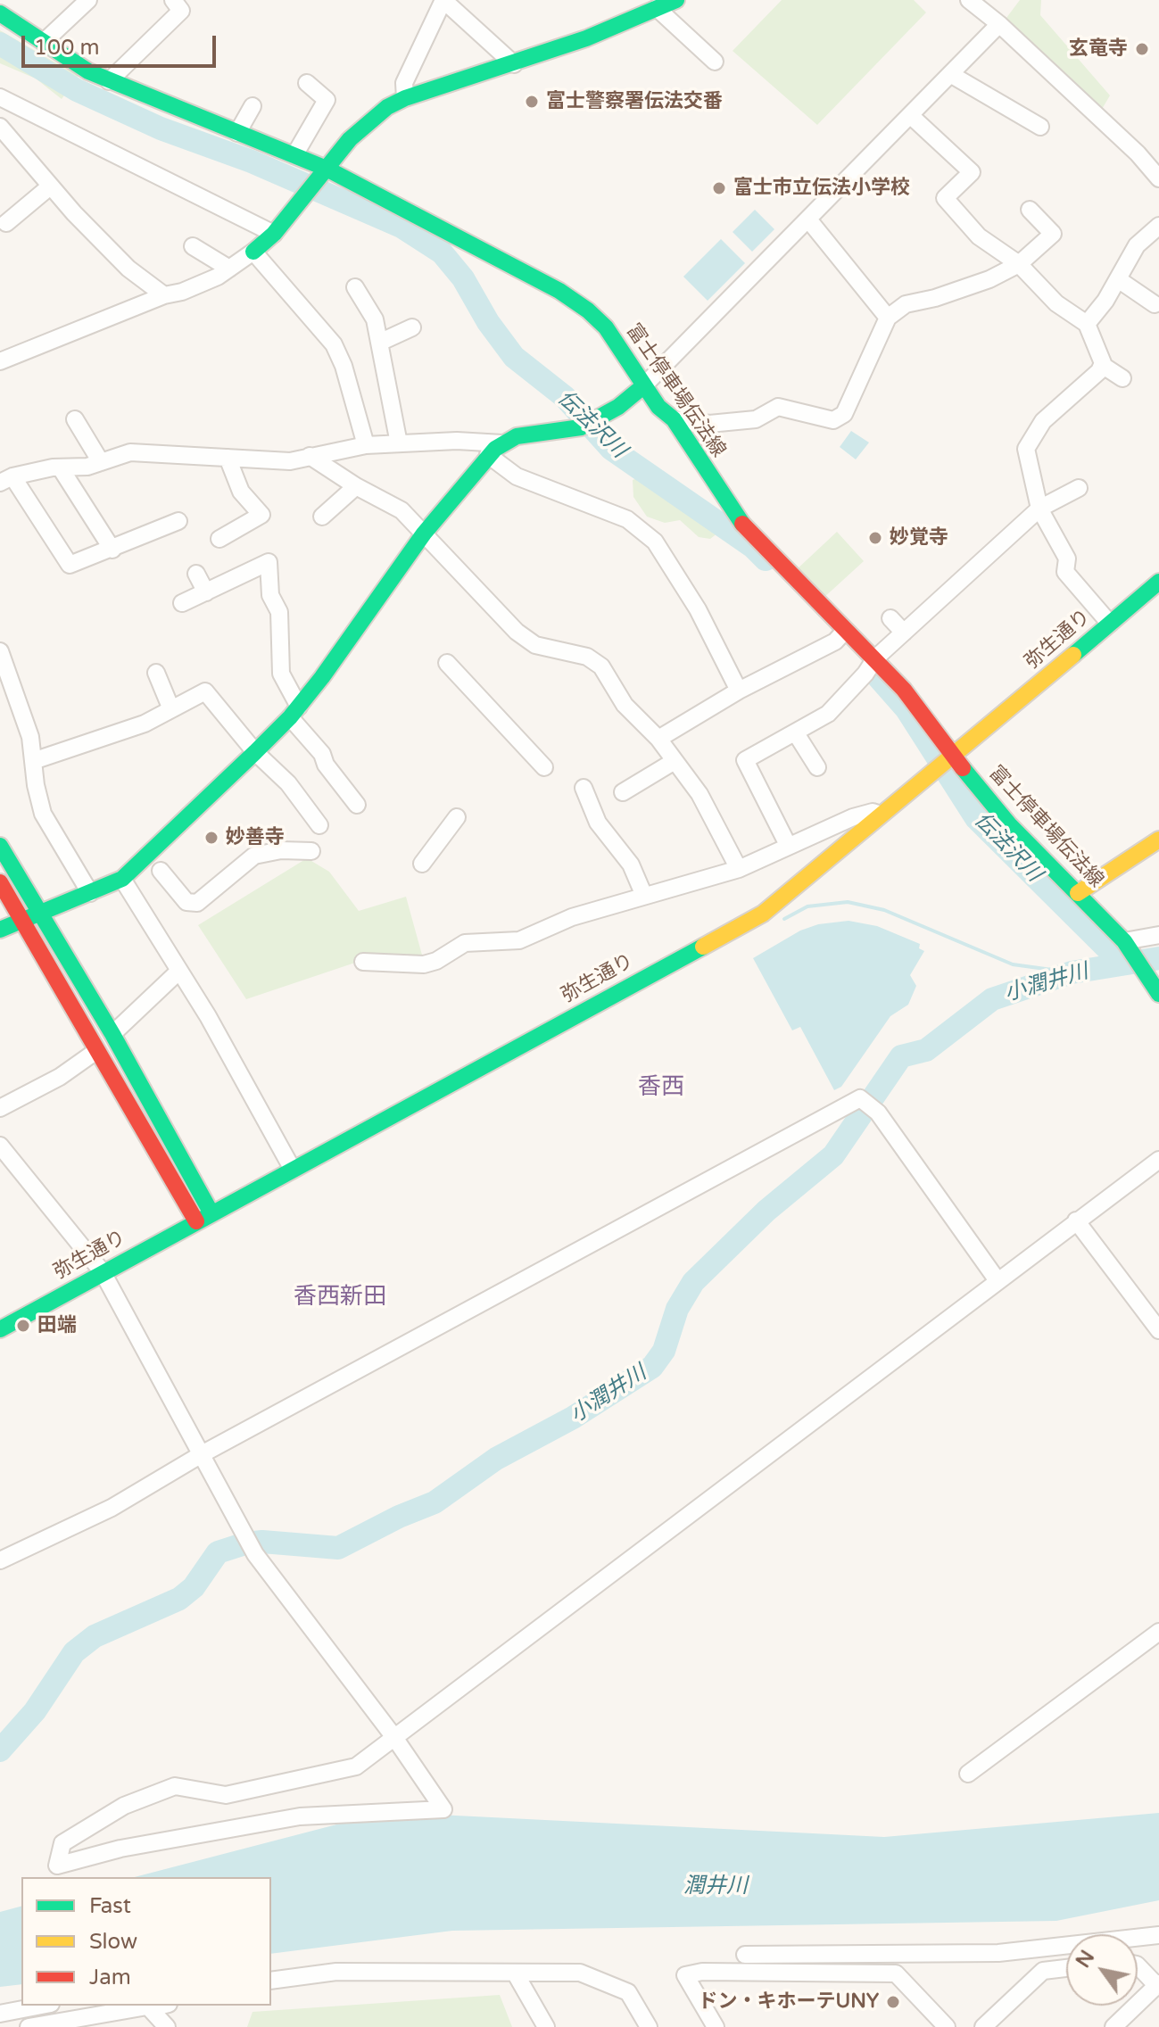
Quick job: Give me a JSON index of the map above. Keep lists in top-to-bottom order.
{
  "streets": {
    "street": ["富士停車場伝法線", "弥生通り"]
  },
  "crossings": [
    ["富士停車場伝法線", "弥生通り"]
  ],
  "districts": ["香西", "香西新田"],
  "water": ["伝法沢川", "小潤井川", "潤井川"],
  "places": [
    "玄竜寺",
    "富士警察署伝法交番",
    "富士市立伝法小学校",
    "妙覚寺",
    "妙善寺",
    "田端",
    "ドン・キホーテUNY"
  ],
  "legend": ["Fast", "Slow", "Jam"],
  "scale_bar": "100 m",
  "north": "top left"
}
